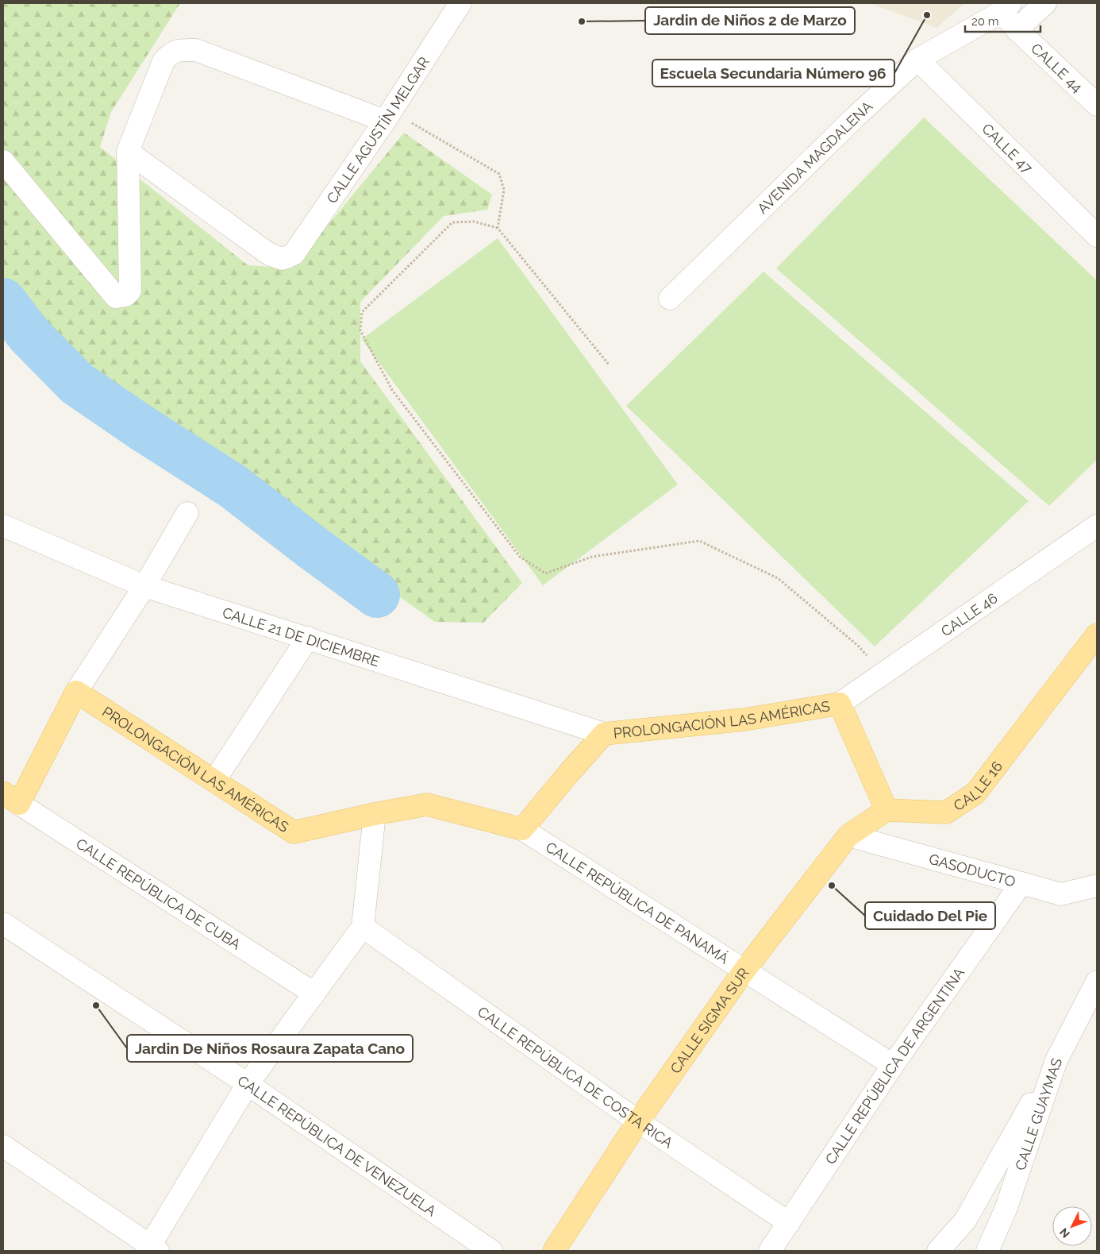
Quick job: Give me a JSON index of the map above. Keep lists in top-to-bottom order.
{
  "streets": {
    "main road": ["PROLONGACIÓN LAS AMÉRICAS", "CALLE 16", "CALLE SIGMA SUR"],
    "street": [
      "CALLE 44",
      "CALLE AGUSTÍN MELGAR",
      "CALLE 47",
      "AVENIDA MAGDALENA",
      "CALLE 46",
      "CALLE 21 DE DICIEMBRE",
      "GASODUCTO",
      "CALLE REPÚBLICA DE CUBA",
      "CALLE REPÚBLICA DE PANAMÁ",
      "CALLE REPÚBLICA DE ARGENTINA",
      "CALLE REPÚBLICA DE COSTA RICA",
      "CALLE GUAYMAS",
      "CALLE REPÚBLICA DE VENEZUELA"
    ]
  },
  "crossings": [
    ["CALLE 44", "AVENIDA MAGDALENA"],
    ["CALLE 47", "AVENIDA MAGDALENA"],
    ["CALLE 46", "PROLONGACIÓN LAS AMÉRICAS"],
    ["CALLE 21 DE DICIEMBRE", "PROLONGACIÓN LAS AMÉRICAS"],
    ["PROLONGACIÓN LAS AMÉRICAS", "CALLE REPÚBLICA DE PANAMÁ"],
    ["CALLE 16", "CALLE SIGMA SUR"],
    ["GASODUCTO", "CALLE SIGMA SUR"],
    ["GASODUCTO", "CALLE REPÚBLICA DE ARGENTINA"],
    ["CALLE REPÚBLICA DE PANAMÁ", "CALLE SIGMA SUR"],
    ["CALLE REPÚBLICA DE PANAMÁ", "CALLE REPÚBLICA DE ARGENTINA"],
    ["CALLE SIGMA SUR", "CALLE REPÚBLICA DE COSTA RICA"],
    ["CALLE REPÚBLICA DE ARGENTINA", "CALLE REPÚBLICA DE COSTA RICA"]
  ],
  "places": [
    "Escuela Secundaria Número 96",
    "Jardin de Niños 2 de Marzo",
    "Cuidado Del Pie",
    "Jardin De Niños Rosaura Zapata Cano"
  ],
  "scale_bar": "20 m",
  "north": "bottom left"
}
